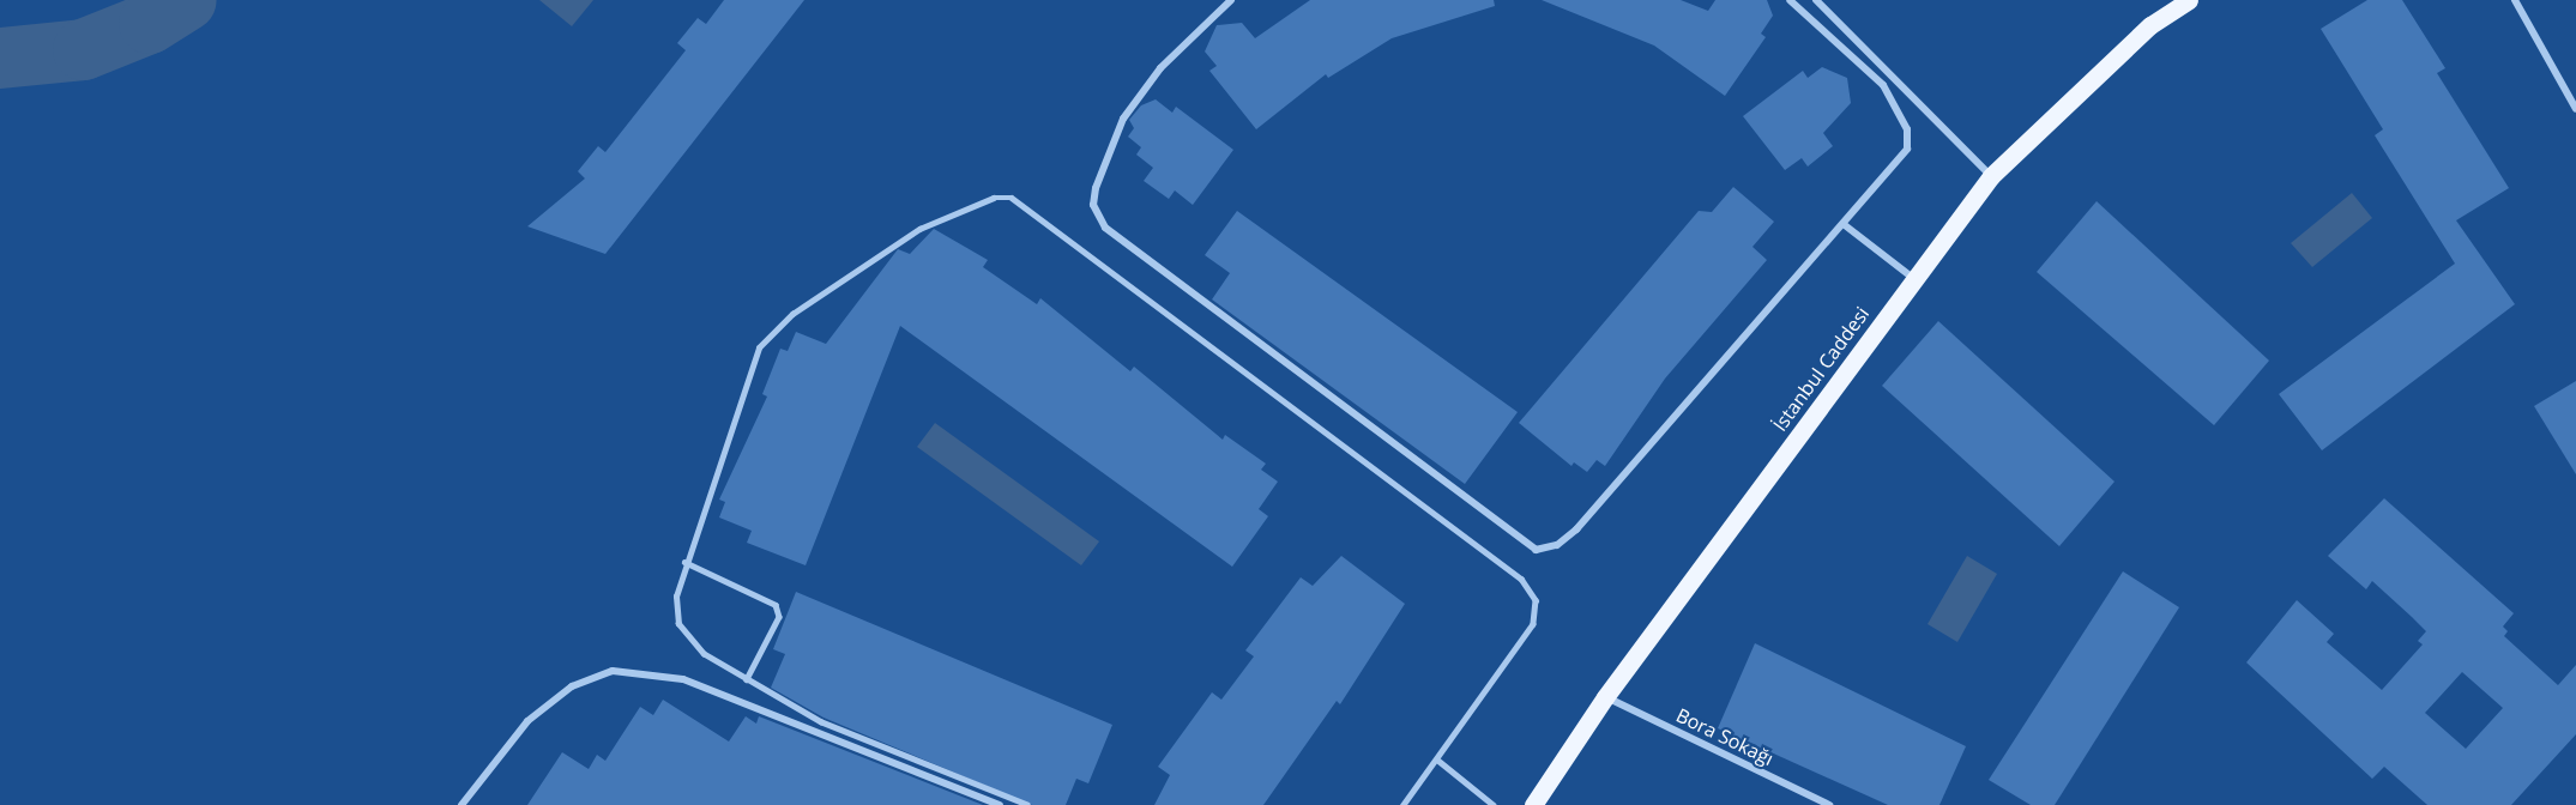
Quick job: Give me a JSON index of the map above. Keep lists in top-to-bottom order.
{
  "streets": {
    "main road": ["İstanbul Caddesi"],
    "street": ["Bora Sokağı"]
  },
  "crossings": [
    ["İstanbul Caddesi", "Bora Sokağı"]
  ]
}
